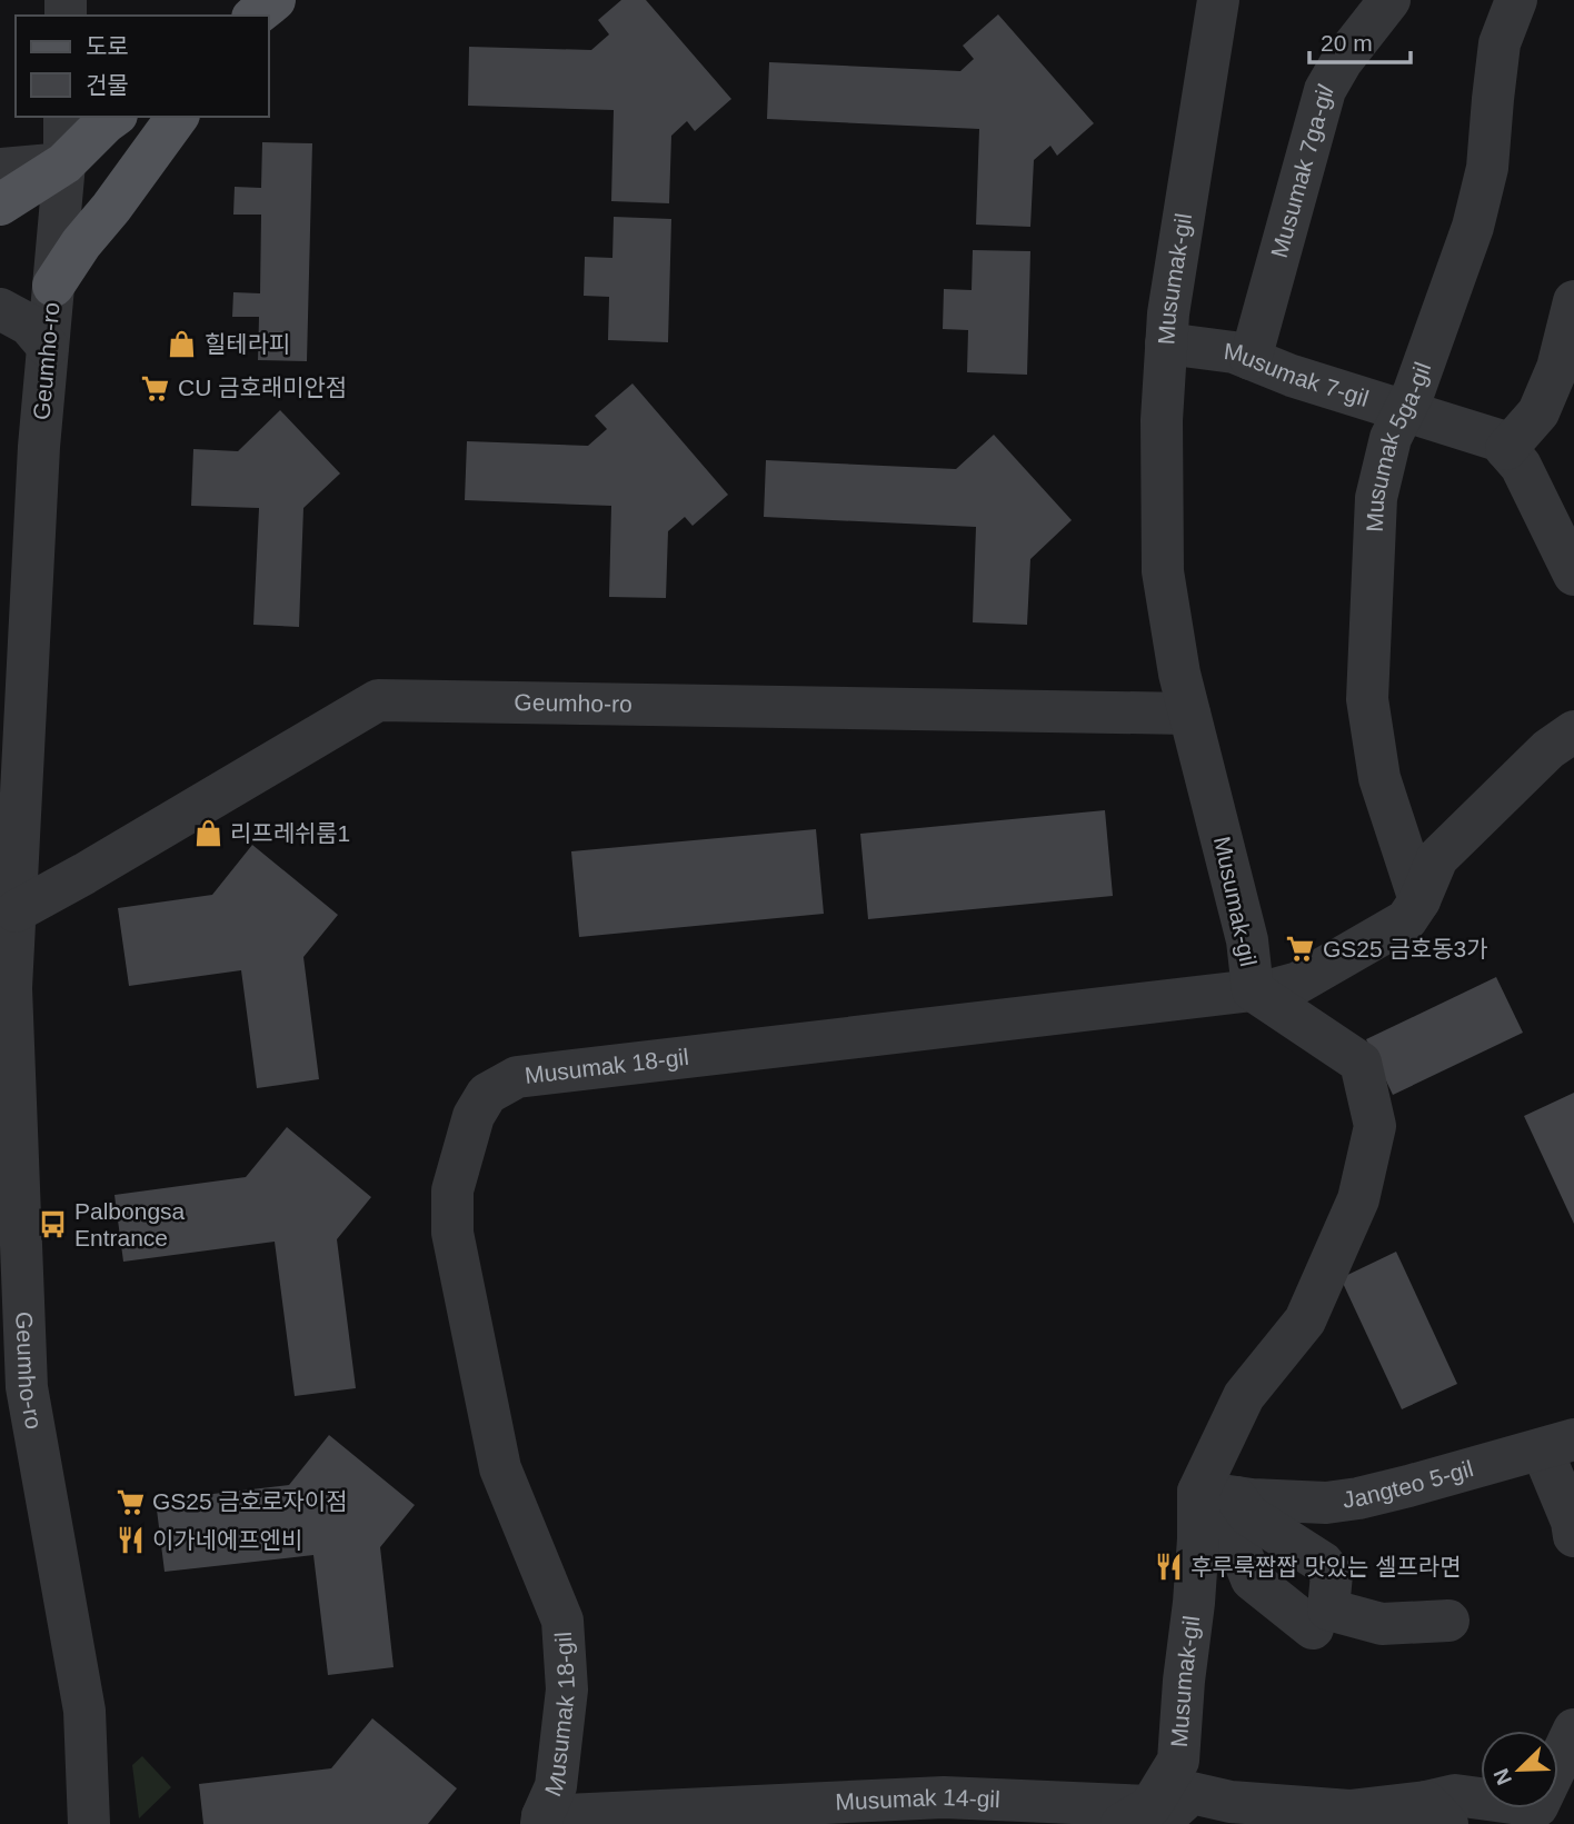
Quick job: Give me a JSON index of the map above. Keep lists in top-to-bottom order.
{
  "streets": {
    "street": [
      "Musumak 7ga-gil",
      "Musumak-gil",
      "Geumho-ro",
      "Musumak 7-gil",
      "Musumak 5ga-gil",
      "Musumak 18-gil",
      "Jangteo 5-gil",
      "Musumak 14-gil"
    ]
  },
  "crossings": [
    ["Musumak 7ga-gil", "Musumak 7-gil"],
    ["Musumak-gil", "Geumho-ro"],
    ["Musumak-gil", "Musumak 7-gil"],
    ["Musumak-gil", "Musumak 18-gil"],
    ["Musumak-gil", "Jangteo 5-gil"],
    ["Musumak-gil", "Musumak 14-gil"],
    ["Musumak 7-gil", "Musumak 5ga-gil"],
    ["Musumak 18-gil", "Musumak 14-gil"]
  ],
  "places": {
    "shop": ["힐테라피", "리프레쉬룸1"],
    "supermarket": ["CU 금호래미안점", "GS25 금호동3가", "GS25 금호로자이점"],
    "bus stop": ["Palbongsa Entrance"],
    "restaurant": ["이가네에프엔비", "후루룩짭짭 맛있는 셀프라면"]
  },
  "legend": ["도로", "건물"],
  "scale_bar": "20 m",
  "north": "bottom left"
}
